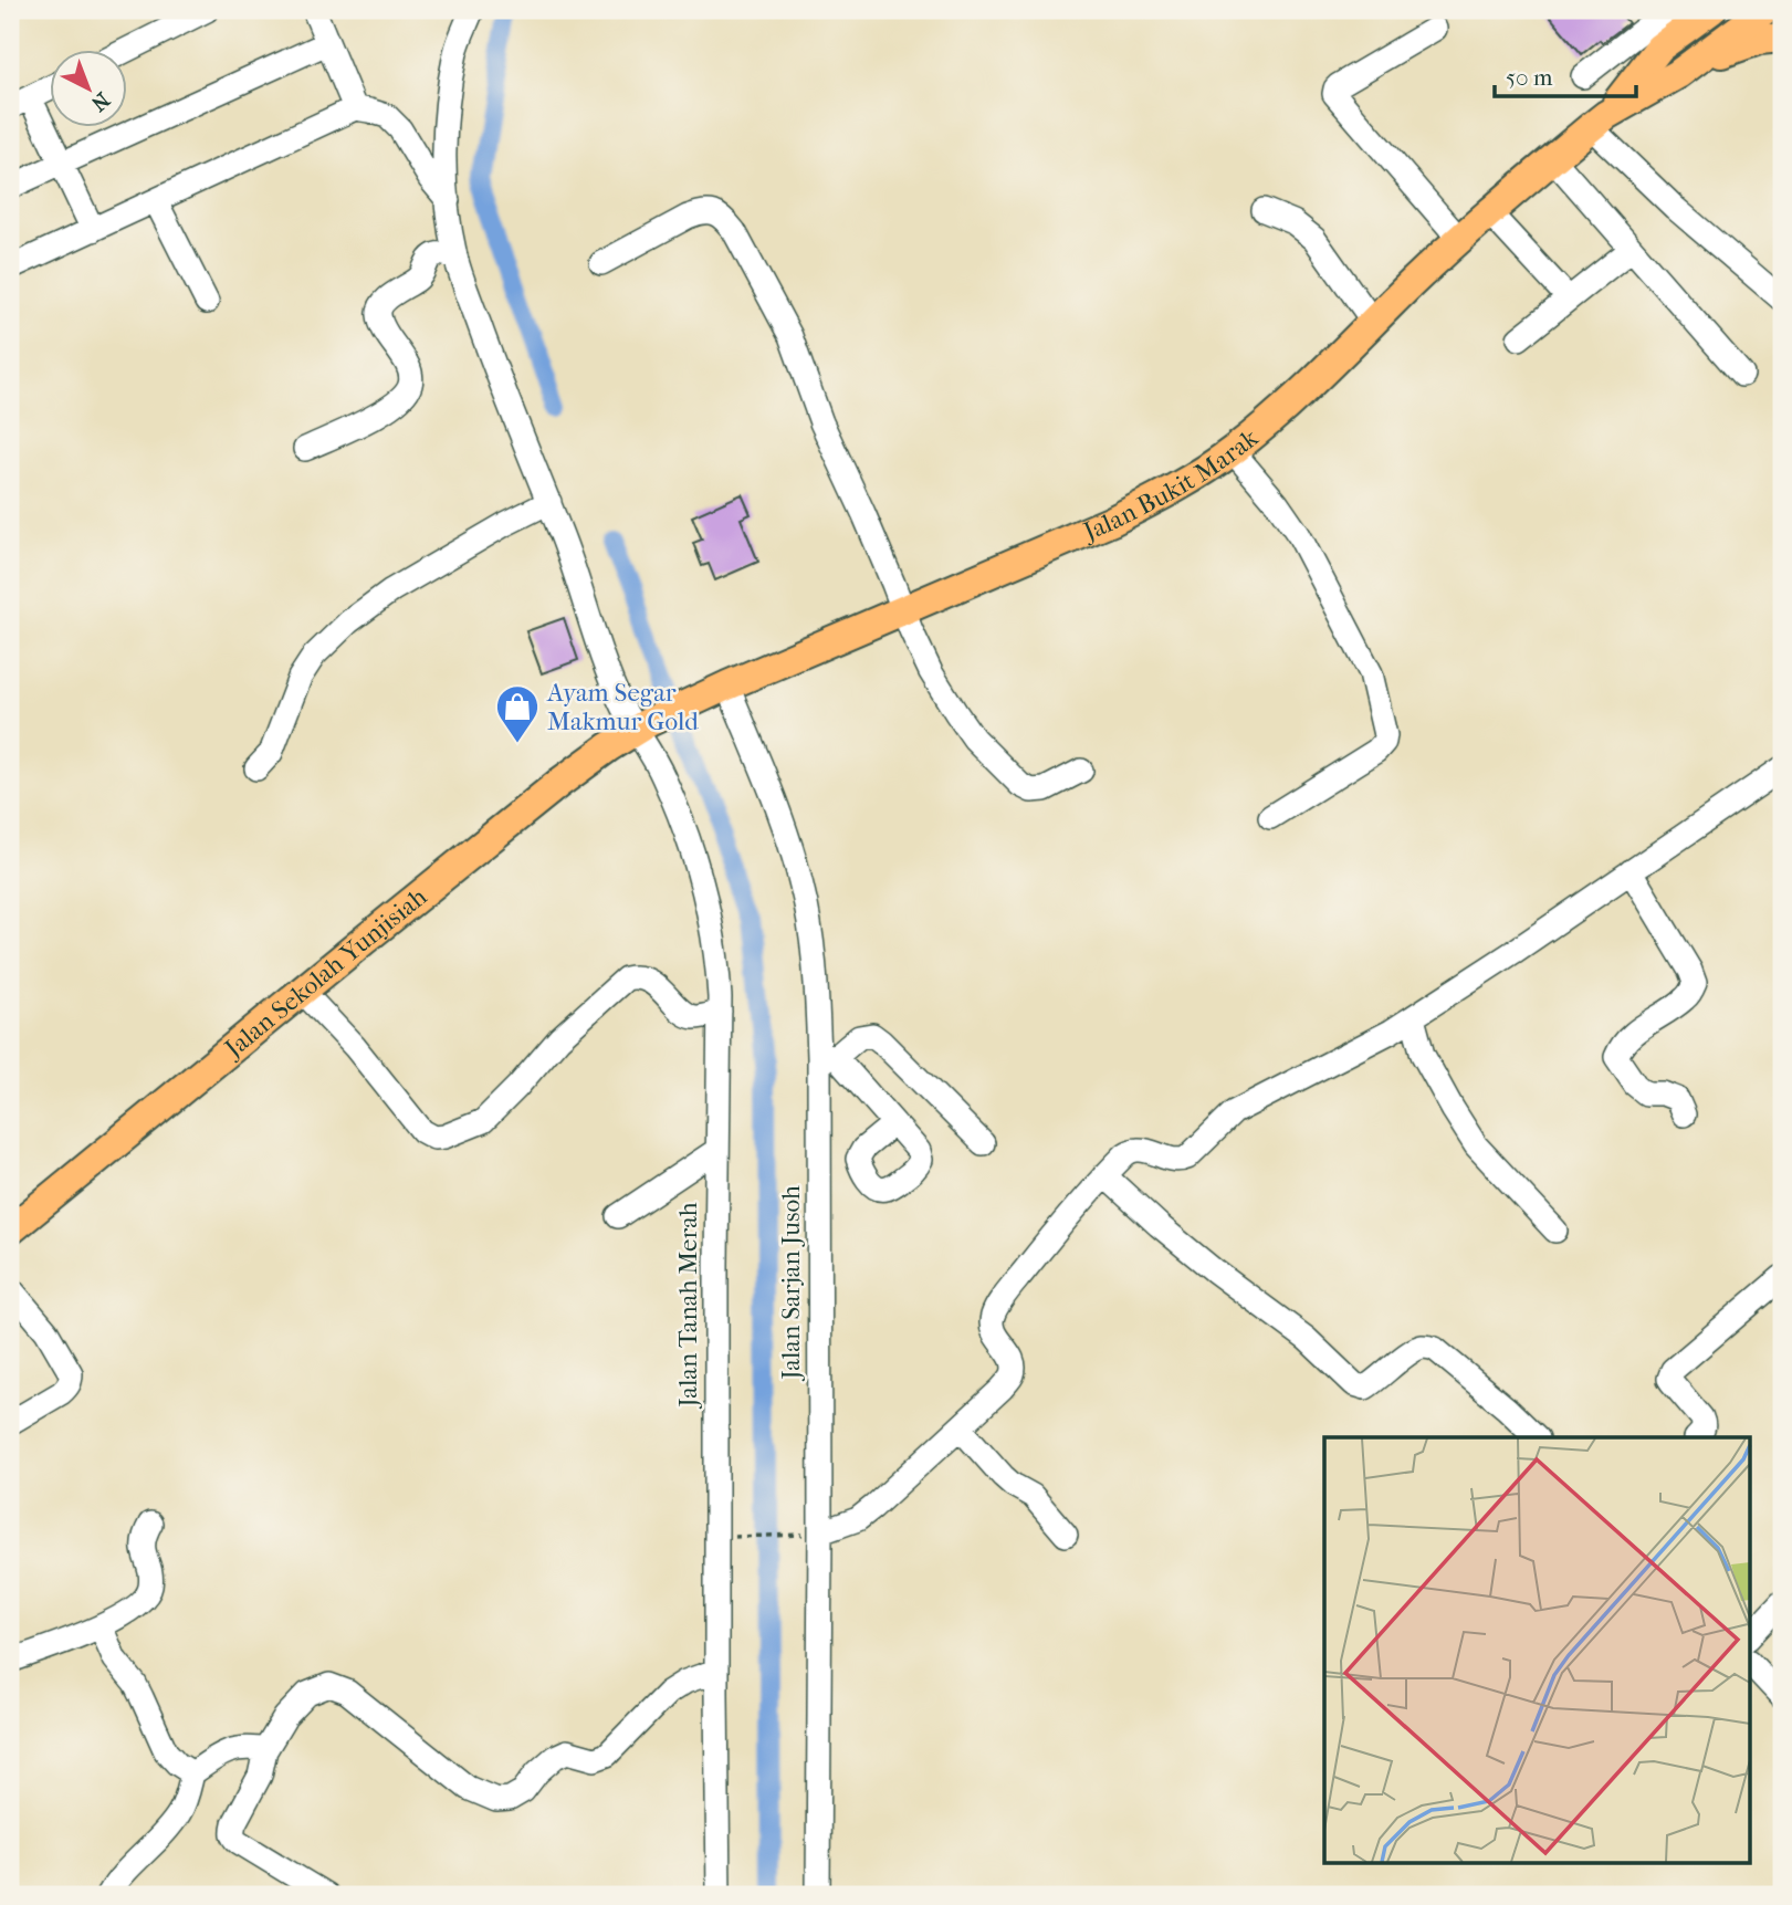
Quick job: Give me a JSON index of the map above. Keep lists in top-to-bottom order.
{
  "streets": {
    "main road": ["Jalan Bukit Marak", "Jalan Sekolah Yunjisiah"],
    "street": ["Jalan Sarjan Jusoh", "Jalan Tanah Merah"]
  },
  "crossings": [
    ["Jalan Bukit Marak", "Jalan Sekolah Yunjisiah"],
    ["Jalan Bukit Marak", "Jalan Sarjan Jusoh"],
    ["Jalan Bukit Marak", "Jalan Tanah Merah"],
    ["Jalan Sekolah Yunjisiah", "Jalan Tanah Merah"]
  ],
  "places": {
    "shop": ["Ayam Segar Makmur Gold"]
  },
  "scale_bar": "50 m",
  "north": "bottom right"
}
